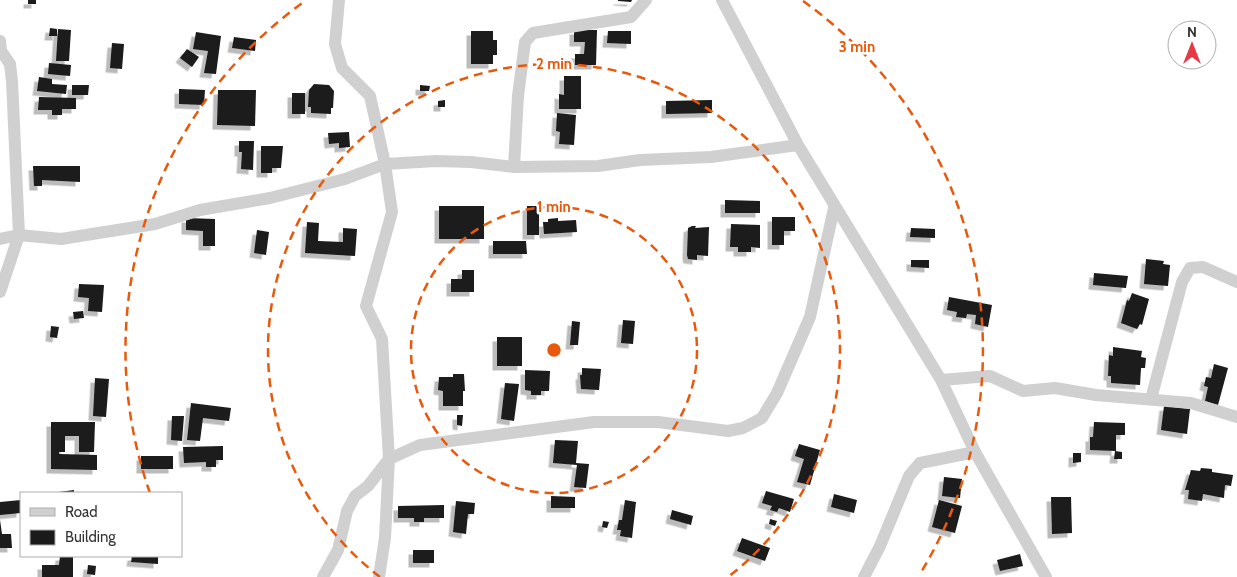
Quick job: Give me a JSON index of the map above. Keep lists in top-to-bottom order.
{
  "legend": ["Road", "Building"],
  "north": "top",
  "rings": ["3 min", "2 min", "1 min"]
}
